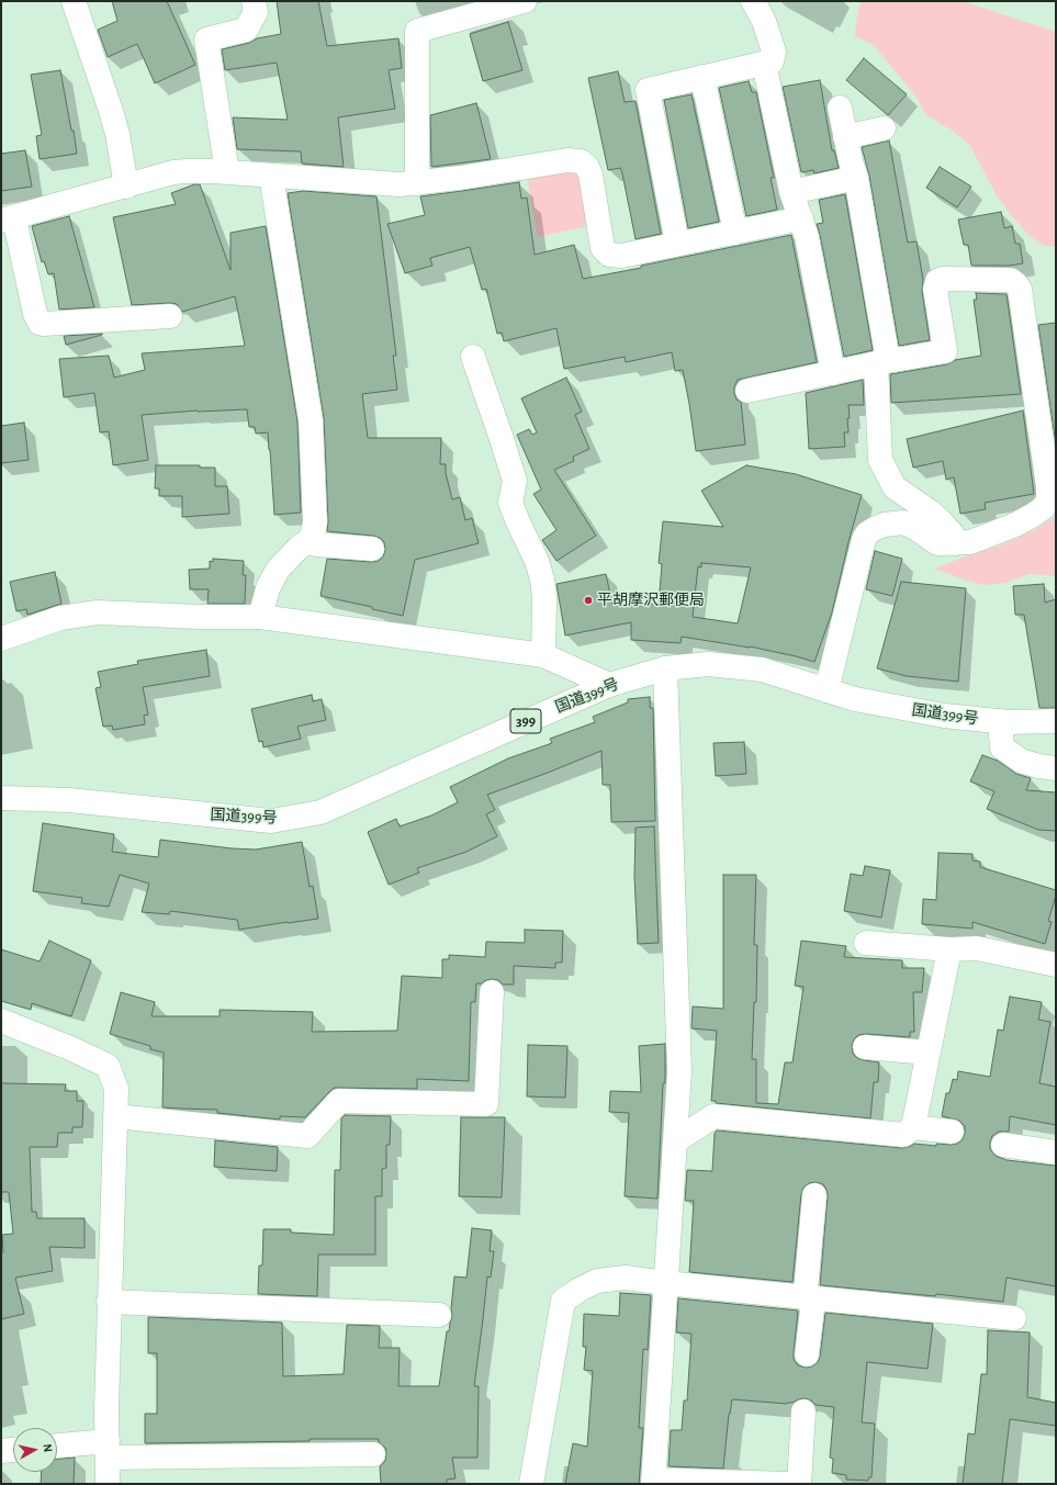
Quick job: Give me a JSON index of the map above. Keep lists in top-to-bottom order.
{
  "streets": {
    "main road": ["国道399号", "399"]
  },
  "places": ["平胡摩沢郵便局"],
  "north": "right"
}
